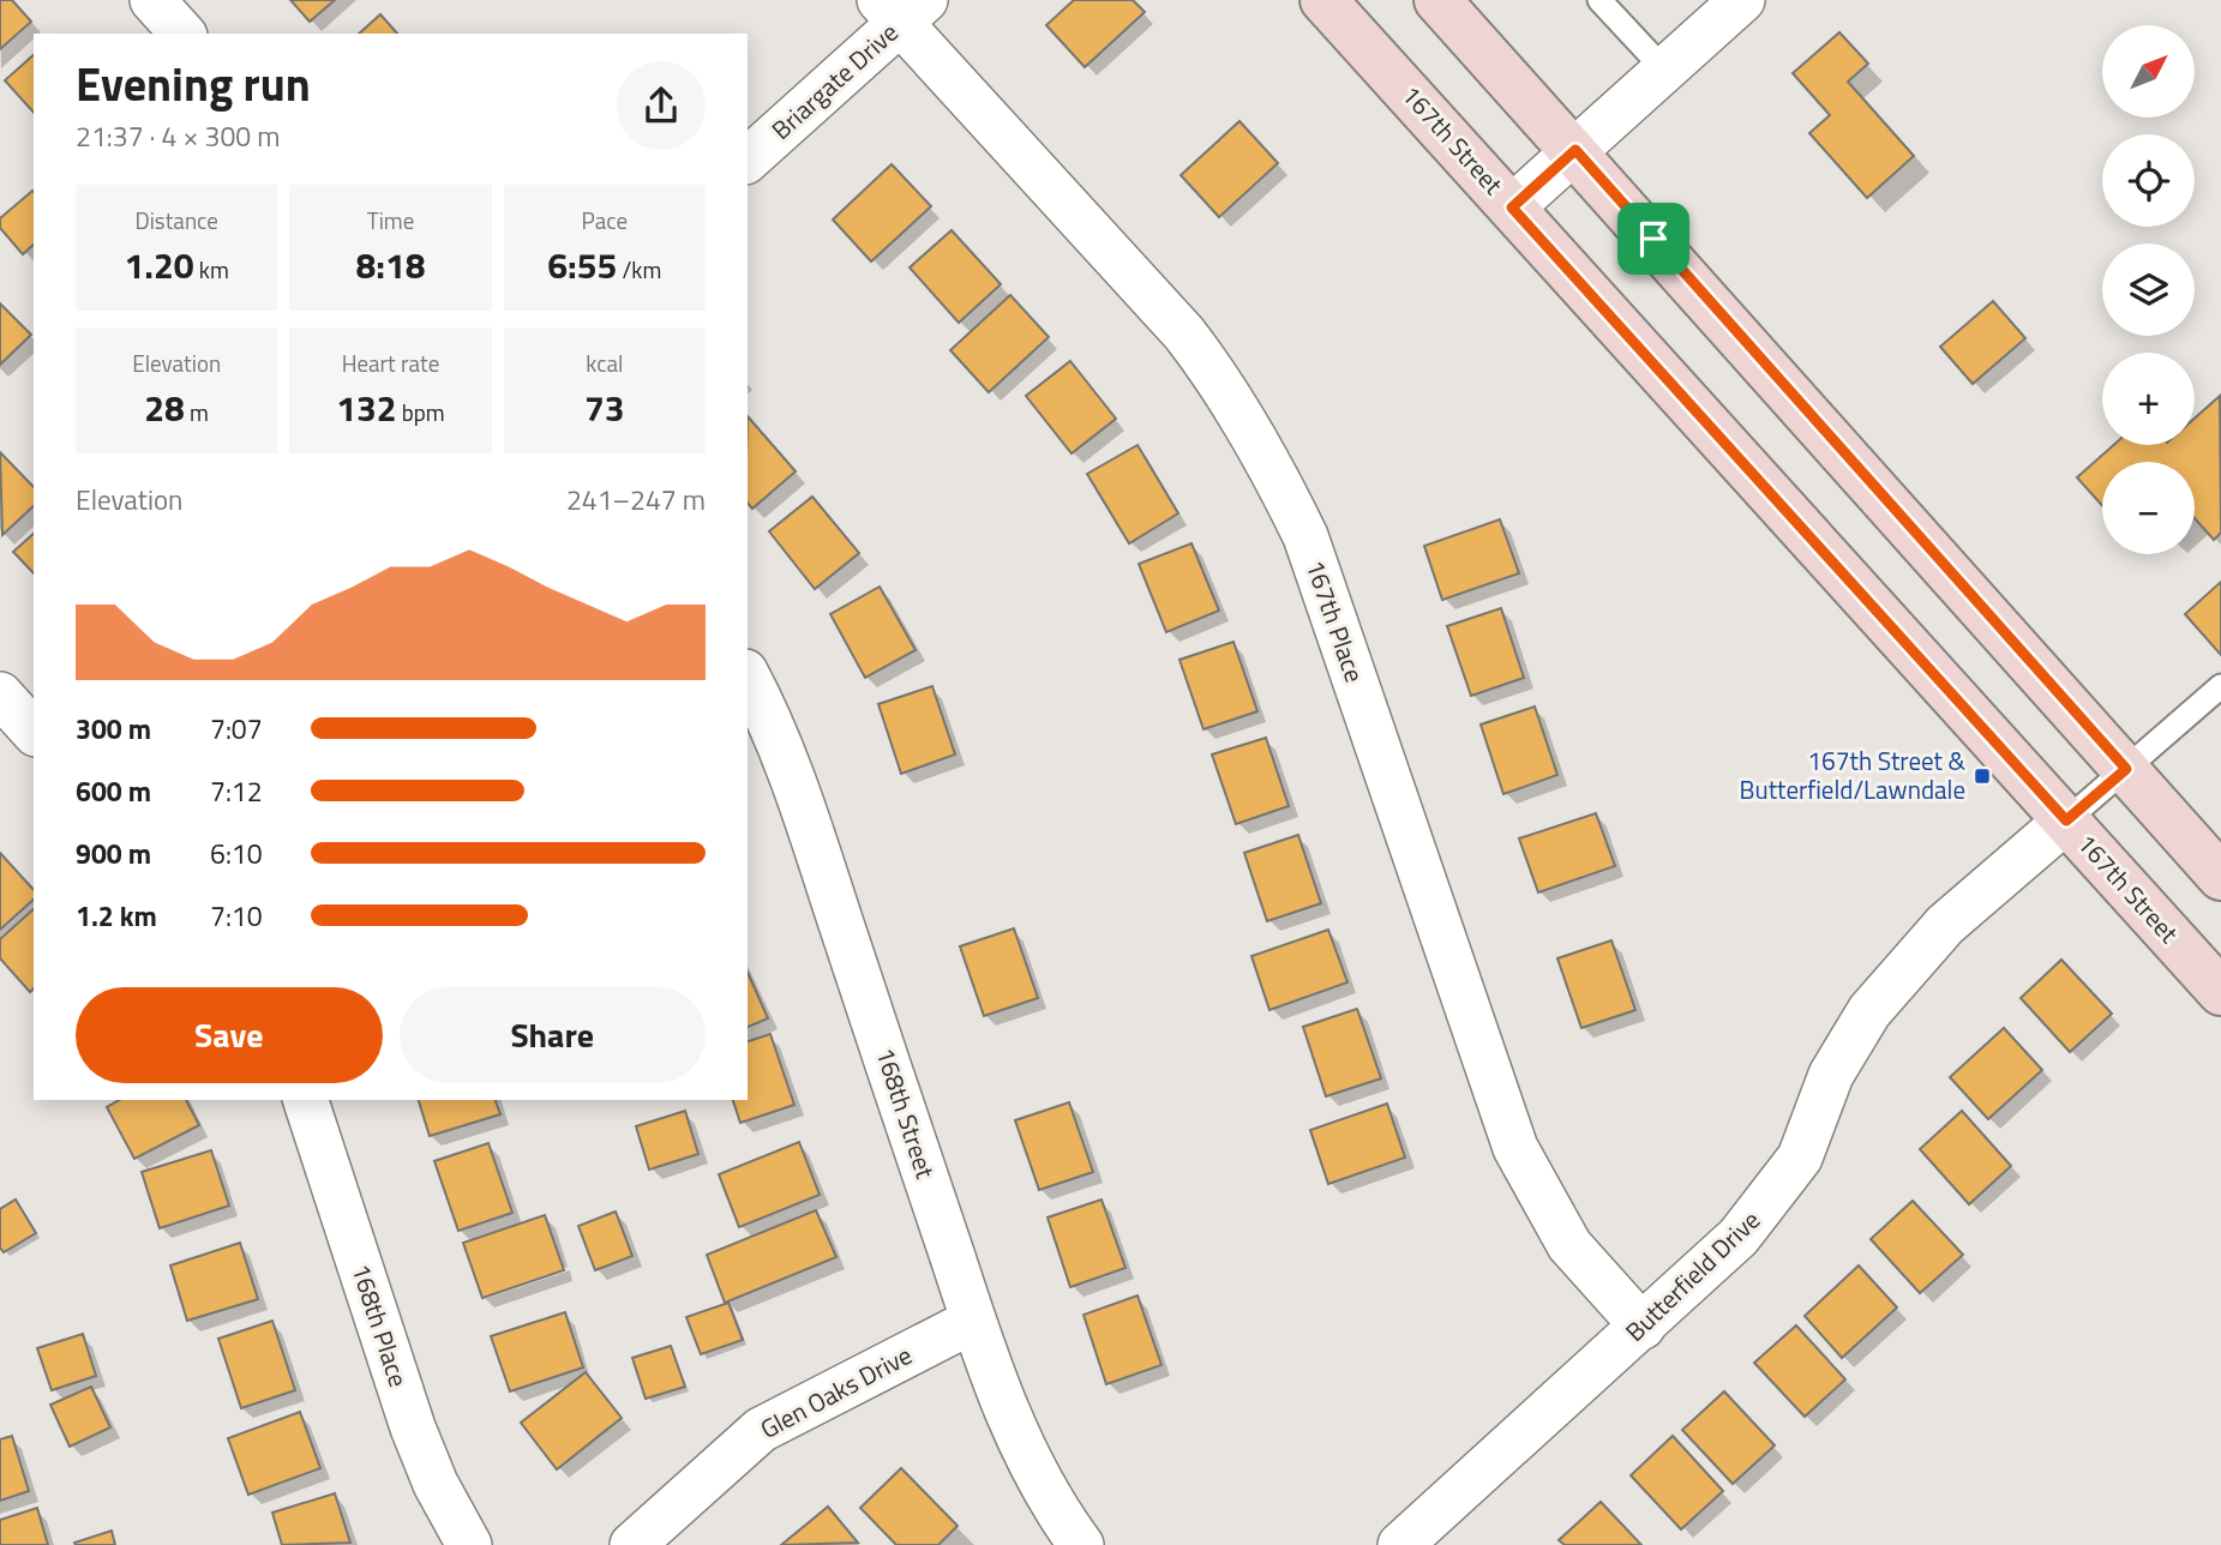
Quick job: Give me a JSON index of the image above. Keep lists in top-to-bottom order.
{
  "streets": {
    "main road": ["167th Street"],
    "street": [
      "Briargate Drive",
      "167th Place",
      "168th Street",
      "Butterfield Drive",
      "168th Place",
      "Glen Oaks Drive"
    ]
  },
  "crossings": [
    ["Briargate Drive", "167th Place"],
    ["167th Street", "Butterfield Drive"],
    ["167th Place", "Butterfield Drive"],
    ["168th Street", "Glen Oaks Drive"]
  ],
  "places": {
    "transit": ["167th Street & Butterfield/Lawndale"]
  },
  "north": "top right",
  "page": {
    "map_buttons": ["+", "−"],
    "heading": ["Evening run", "21:37 · 4 × 300 m"],
    "stats": [
      ["Distance", "1.20 km"],
      ["Time", "8:18"],
      ["Pace", "6:55 /km"],
      ["Elevation", "28 m"],
      ["Heart rate", "132 bpm"],
      ["kcal", "73"]
    ],
    "chart": ["Elevation", "241–247 m"],
    "list": [
      {
        "name": "300 m",
        "note": "7:07"
      },
      {
        "name": "600 m",
        "note": "7:12"
      },
      {
        "name": "900 m",
        "note": "6:10"
      },
      {
        "name": "1.2 km",
        "note": "7:10"
      }
    ],
    "buttons": ["Save", "Share"]
  }
}
